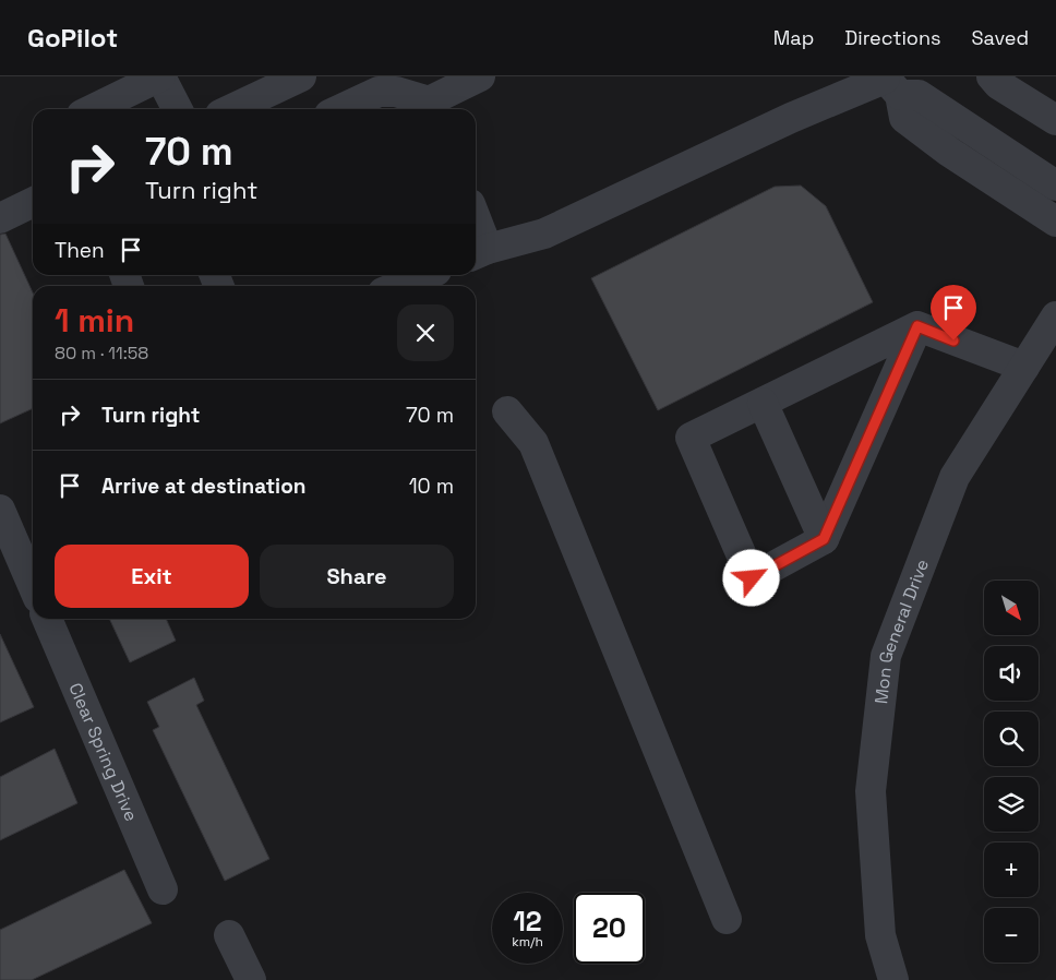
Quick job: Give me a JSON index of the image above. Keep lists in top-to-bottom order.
{
  "streets": {
    "street": ["Mon General Drive", "Clear Spring Drive"]
  },
  "north": "bottom right",
  "page": {
    "header": "GoPilot",
    "nav": ["Map", "Directions", "Saved"],
    "turn": ["70 m", "Turn right"],
    "then": "Then",
    "heading": ["1 min", "80 m · 11:58"],
    "list": [
      {
        "name": "Turn right",
        "value": "70 m"
      },
      {
        "name": "Arrive at destination",
        "value": "10 m"
      }
    ],
    "buttons": ["Exit", "Share"],
    "map_buttons": ["+", "−"],
    "speed": "12 km/h",
    "limit": "20"
  }
}
